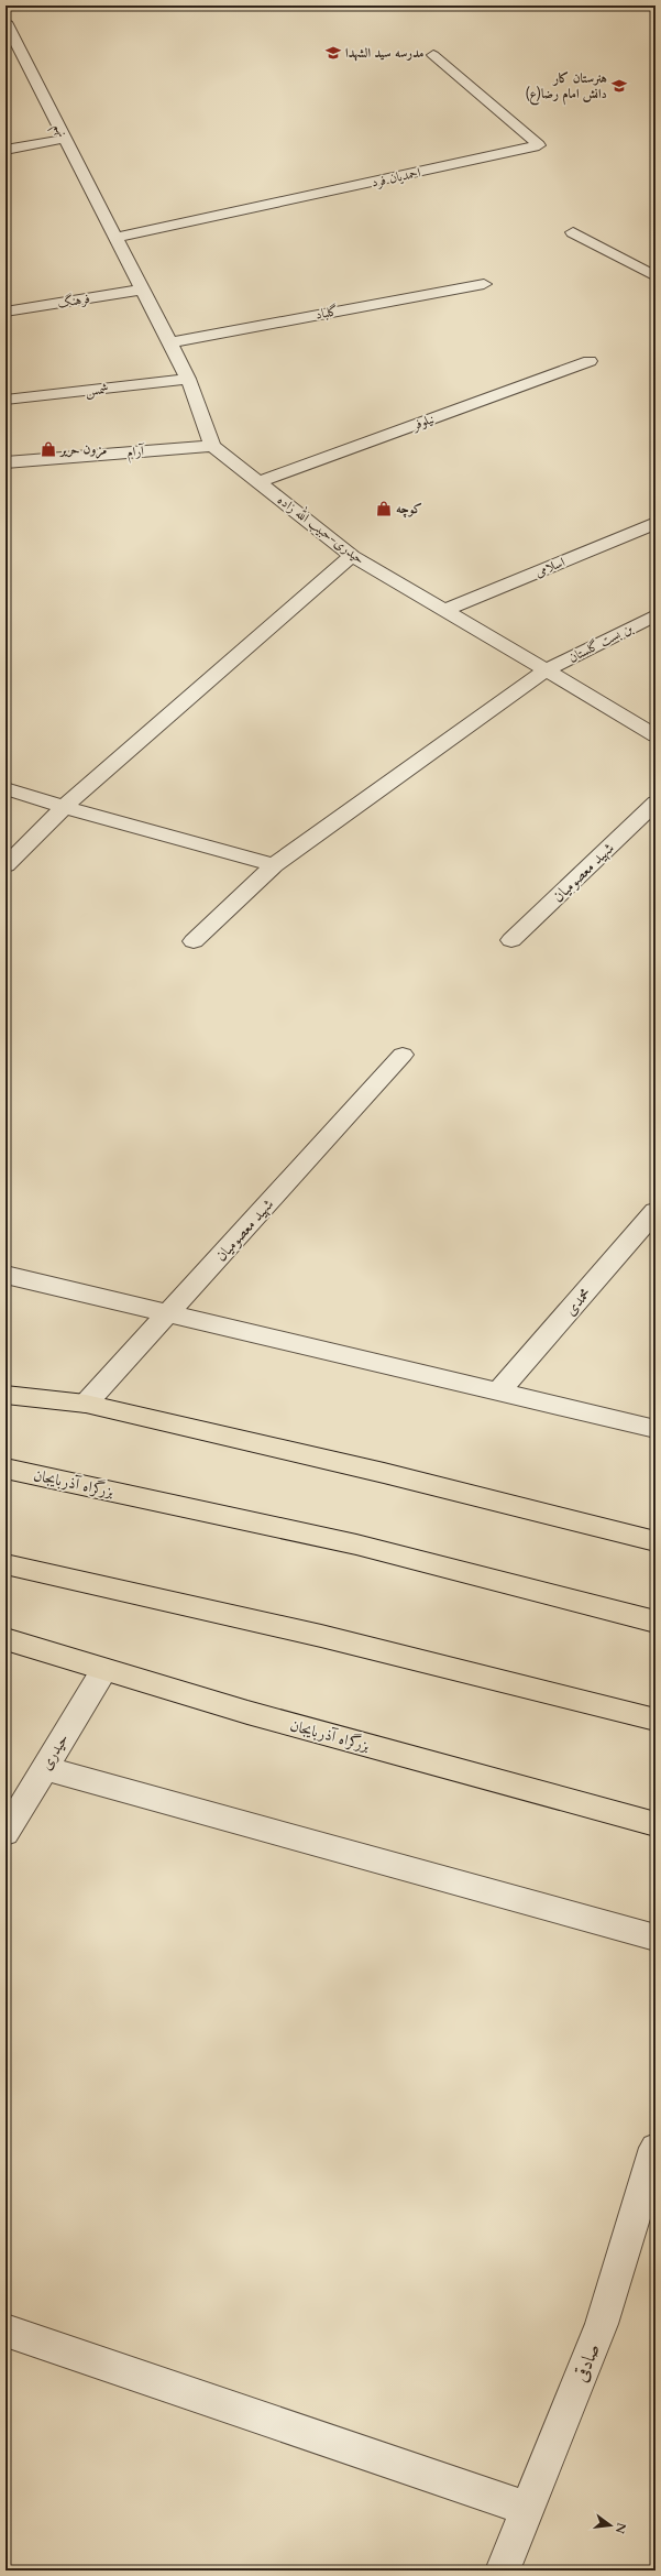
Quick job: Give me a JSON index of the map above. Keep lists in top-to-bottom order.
{
  "streets": {
    "highway": ["بزرگراه آذربایجان"],
    "street": [
      "نهم",
      "احمدیان فرد",
      "فرهنگ",
      "گلباد",
      "شمس",
      "نیلوفر",
      "آرام",
      "حیدری-حبیب الله زاده",
      "اسلامی",
      "بن بست گلستان",
      "شهید معصومیان",
      "محمدی",
      "حیدری",
      "صادقی"
    ]
  },
  "crossings": [
    ["نهم", "احمدیان فرد"],
    ["نیلوفر", "حیدری-حبیب الله زاده"],
    ["آرام", "حیدری-حبیب الله زاده"],
    ["حیدری-حبیب الله زاده", "اسلامی"],
    ["حیدری-حبیب الله زاده", "بن بست گلستان"],
    ["بزرگراه آذربایجان", "حیدری"]
  ],
  "places": {
    "school or university": ["مدرسه سید الشهدا", "هنرستان کار دانش امام رضا(ع)"],
    "shop": ["مزون حریر", "کوچه"]
  },
  "north": "right"
}
